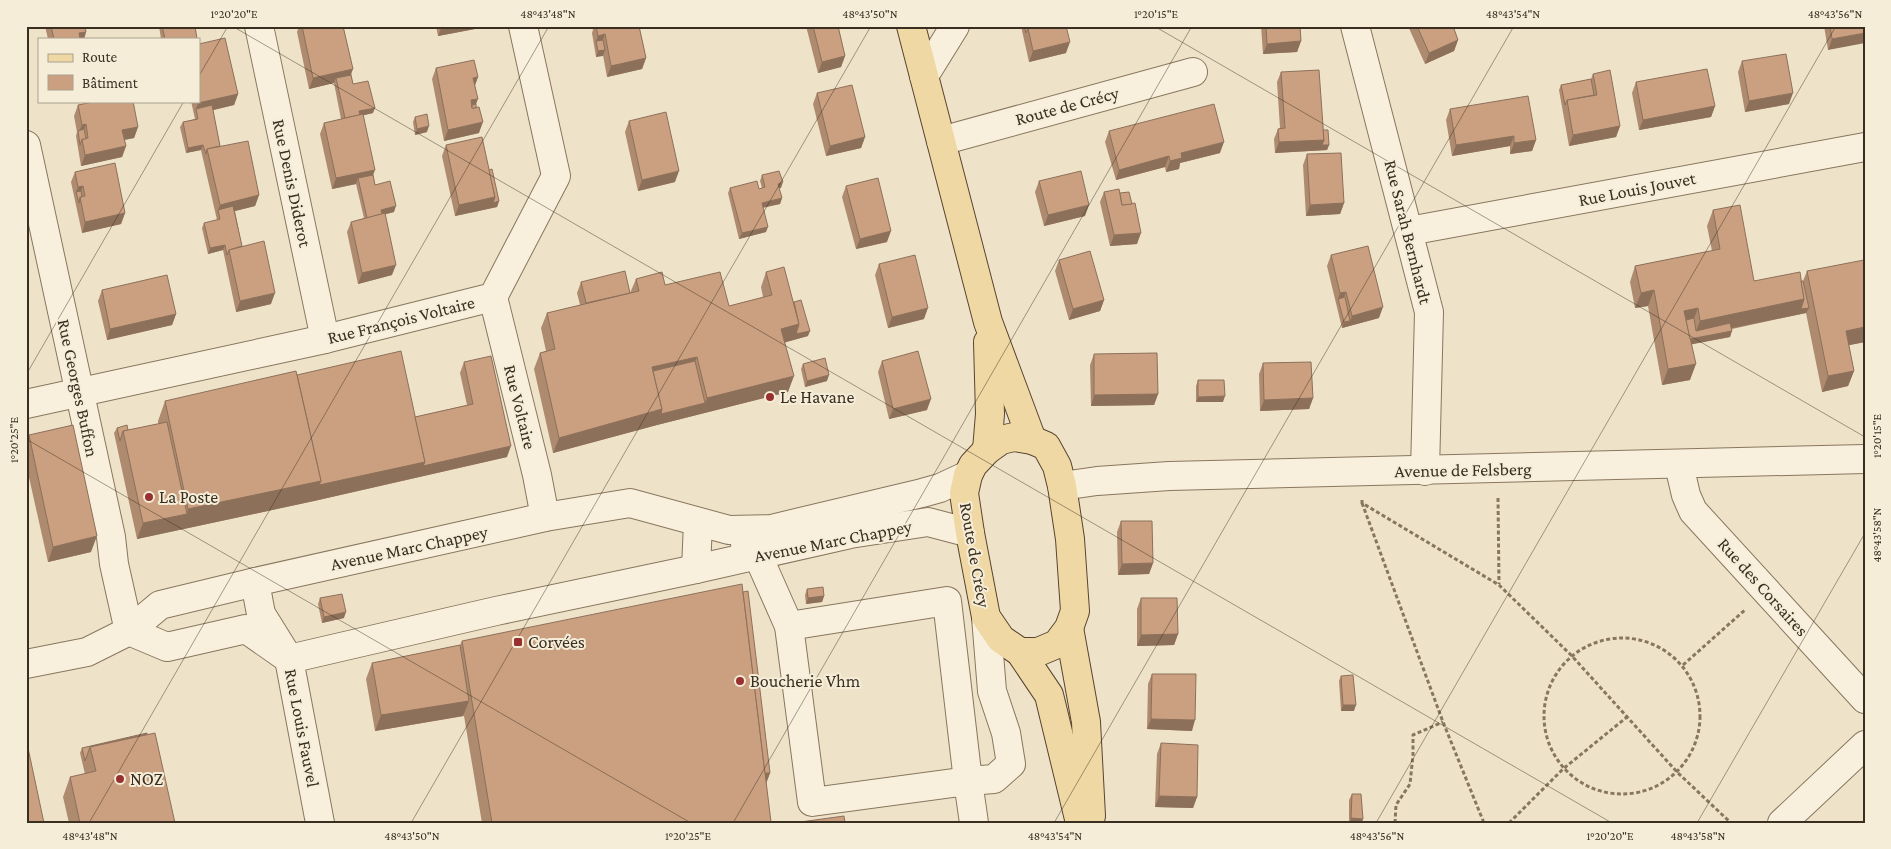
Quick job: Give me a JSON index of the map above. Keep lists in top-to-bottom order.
{
  "streets": {
    "main road": ["Route de Crécy"],
    "street": [
      "Rue Denis Diderot",
      "Rue Louis Jouvet",
      "Rue Sarah Bernhardt",
      "Rue François Voltaire",
      "Rue Georges Buffon",
      "Rue Voltaire",
      "Avenue de Felsberg",
      "Avenue Marc Chappey",
      "Rue des Corsaires",
      "Rue Louis Fauvel"
    ]
  },
  "crossings": [
    ["Route de Crécy", "Avenue Marc Chappey"],
    ["Rue Denis Diderot", "Rue François Voltaire"],
    ["Rue Louis Jouvet", "Rue Sarah Bernhardt"],
    ["Rue Sarah Bernhardt", "Avenue de Felsberg"],
    ["Rue François Voltaire", "Rue Georges Buffon"],
    ["Rue François Voltaire", "Rue Voltaire"],
    ["Rue Georges Buffon", "Avenue Marc Chappey"],
    ["Rue Voltaire", "Avenue Marc Chappey"],
    ["Avenue de Felsberg", "Rue des Corsaires"],
    ["Avenue Marc Chappey", "Rue Louis Fauvel"]
  ],
  "places": {
    "other": [
      "Le Havane",
      "La Poste",
      "Boucherie Vhm",
      "NOZ"
    ],
    "transit": ["Corvées"]
  },
  "legend": ["Route", "Bâtiment"],
  "coordinates": [
    "1°20'20\"E",
    "48°43'48\"N",
    "48°43'50\"N",
    "1°20'15\"E",
    "48°43'54\"N",
    "48°43'56\"N",
    "1°20'25\"E",
    "48°43'58\"N"
  ]
}
